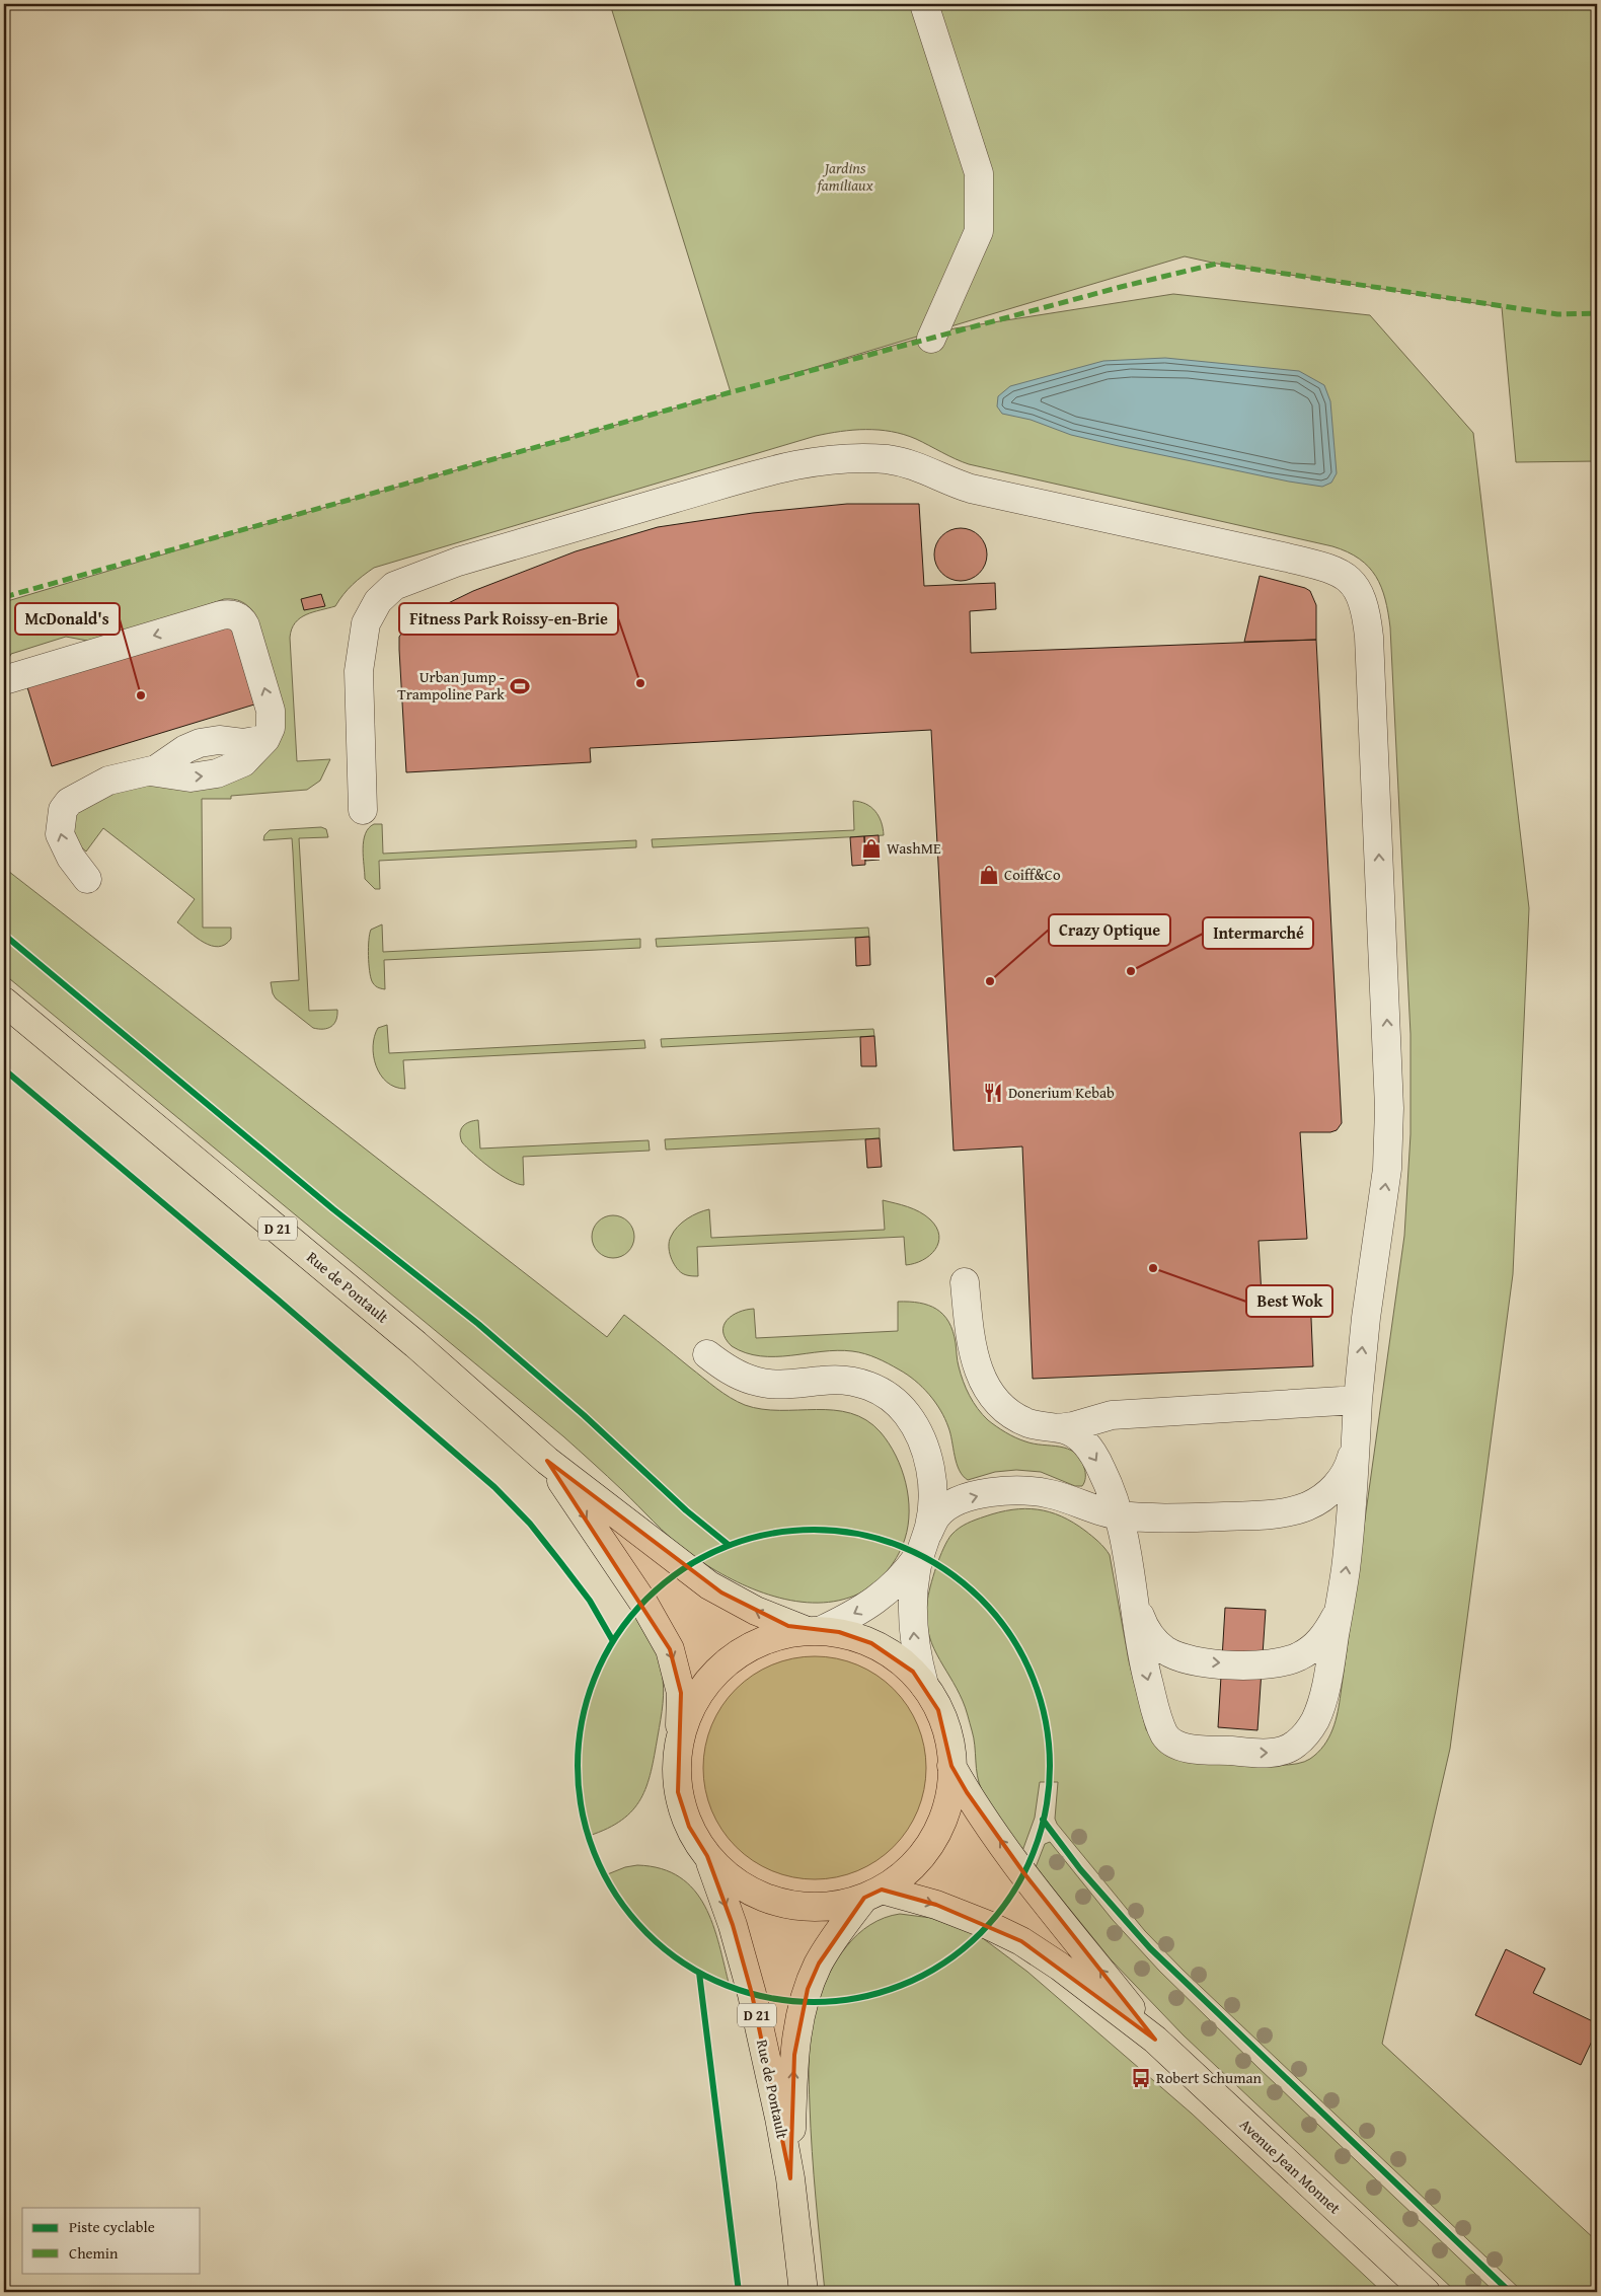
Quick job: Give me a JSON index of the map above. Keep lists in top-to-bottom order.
{
  "streets": {
    "main road": ["D 21", "Rue de Pontault", "Avenue Jean Monnet"]
  },
  "crossings": [
    ["Rue de Pontault", "Avenue Jean Monnet"]
  ],
  "parks": ["Jardins familiaux"],
  "places": {
    "other": [
      "Fitness Park Roissy-en-Brie",
      "McDonald's",
      "Intermarché",
      "Crazy Optique",
      "Best Wok"
    ],
    "sports": ["Urban Jump - Trampoline Park"],
    "shop": ["WashME", "Coiff&Co"],
    "restaurant": ["Donerium Kebab"],
    "bus stop": ["Robert Schuman"]
  },
  "legend": ["Piste cyclable", "Chemin"]
}
